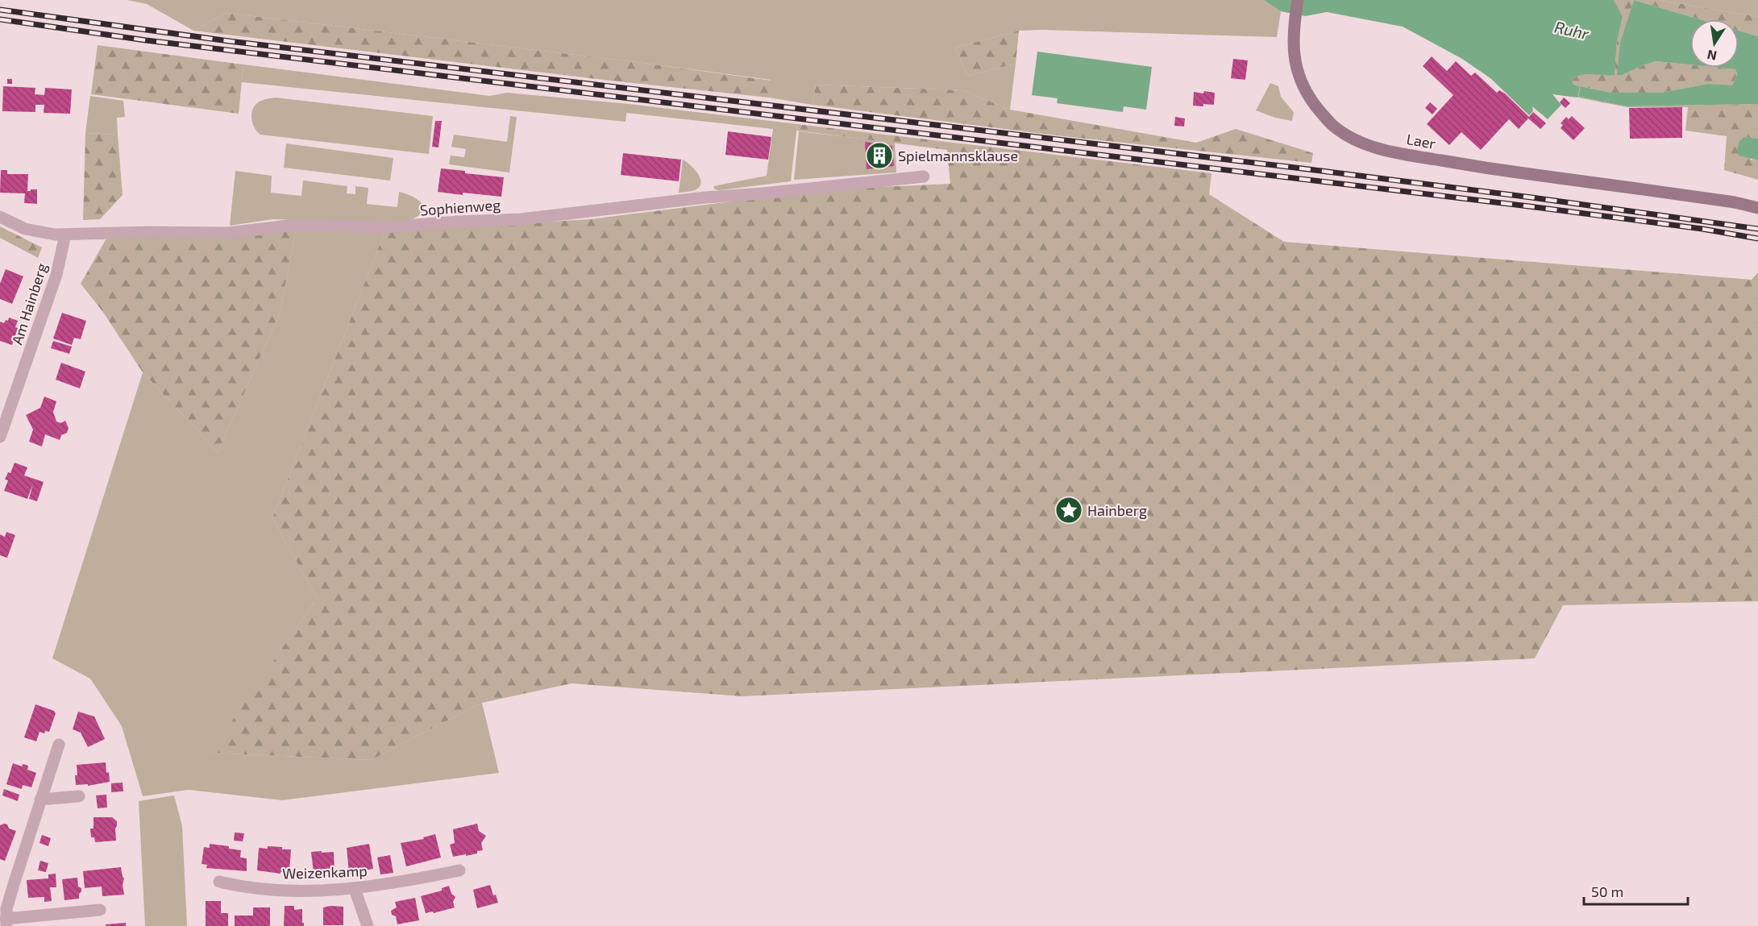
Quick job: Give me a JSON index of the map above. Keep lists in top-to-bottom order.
{
  "streets": {
    "main road": ["Laer"],
    "street": ["Sophienweg", "Am Hainberg", "Weizenkamp"]
  },
  "crossings": [
    ["Sophienweg", "Am Hainberg"]
  ],
  "water": ["Ruhr"],
  "places": {
    "building": ["Spielmannsklause"],
    "place": ["Hainberg"]
  },
  "scale_bar": "50 m",
  "north": "bottom"
}
